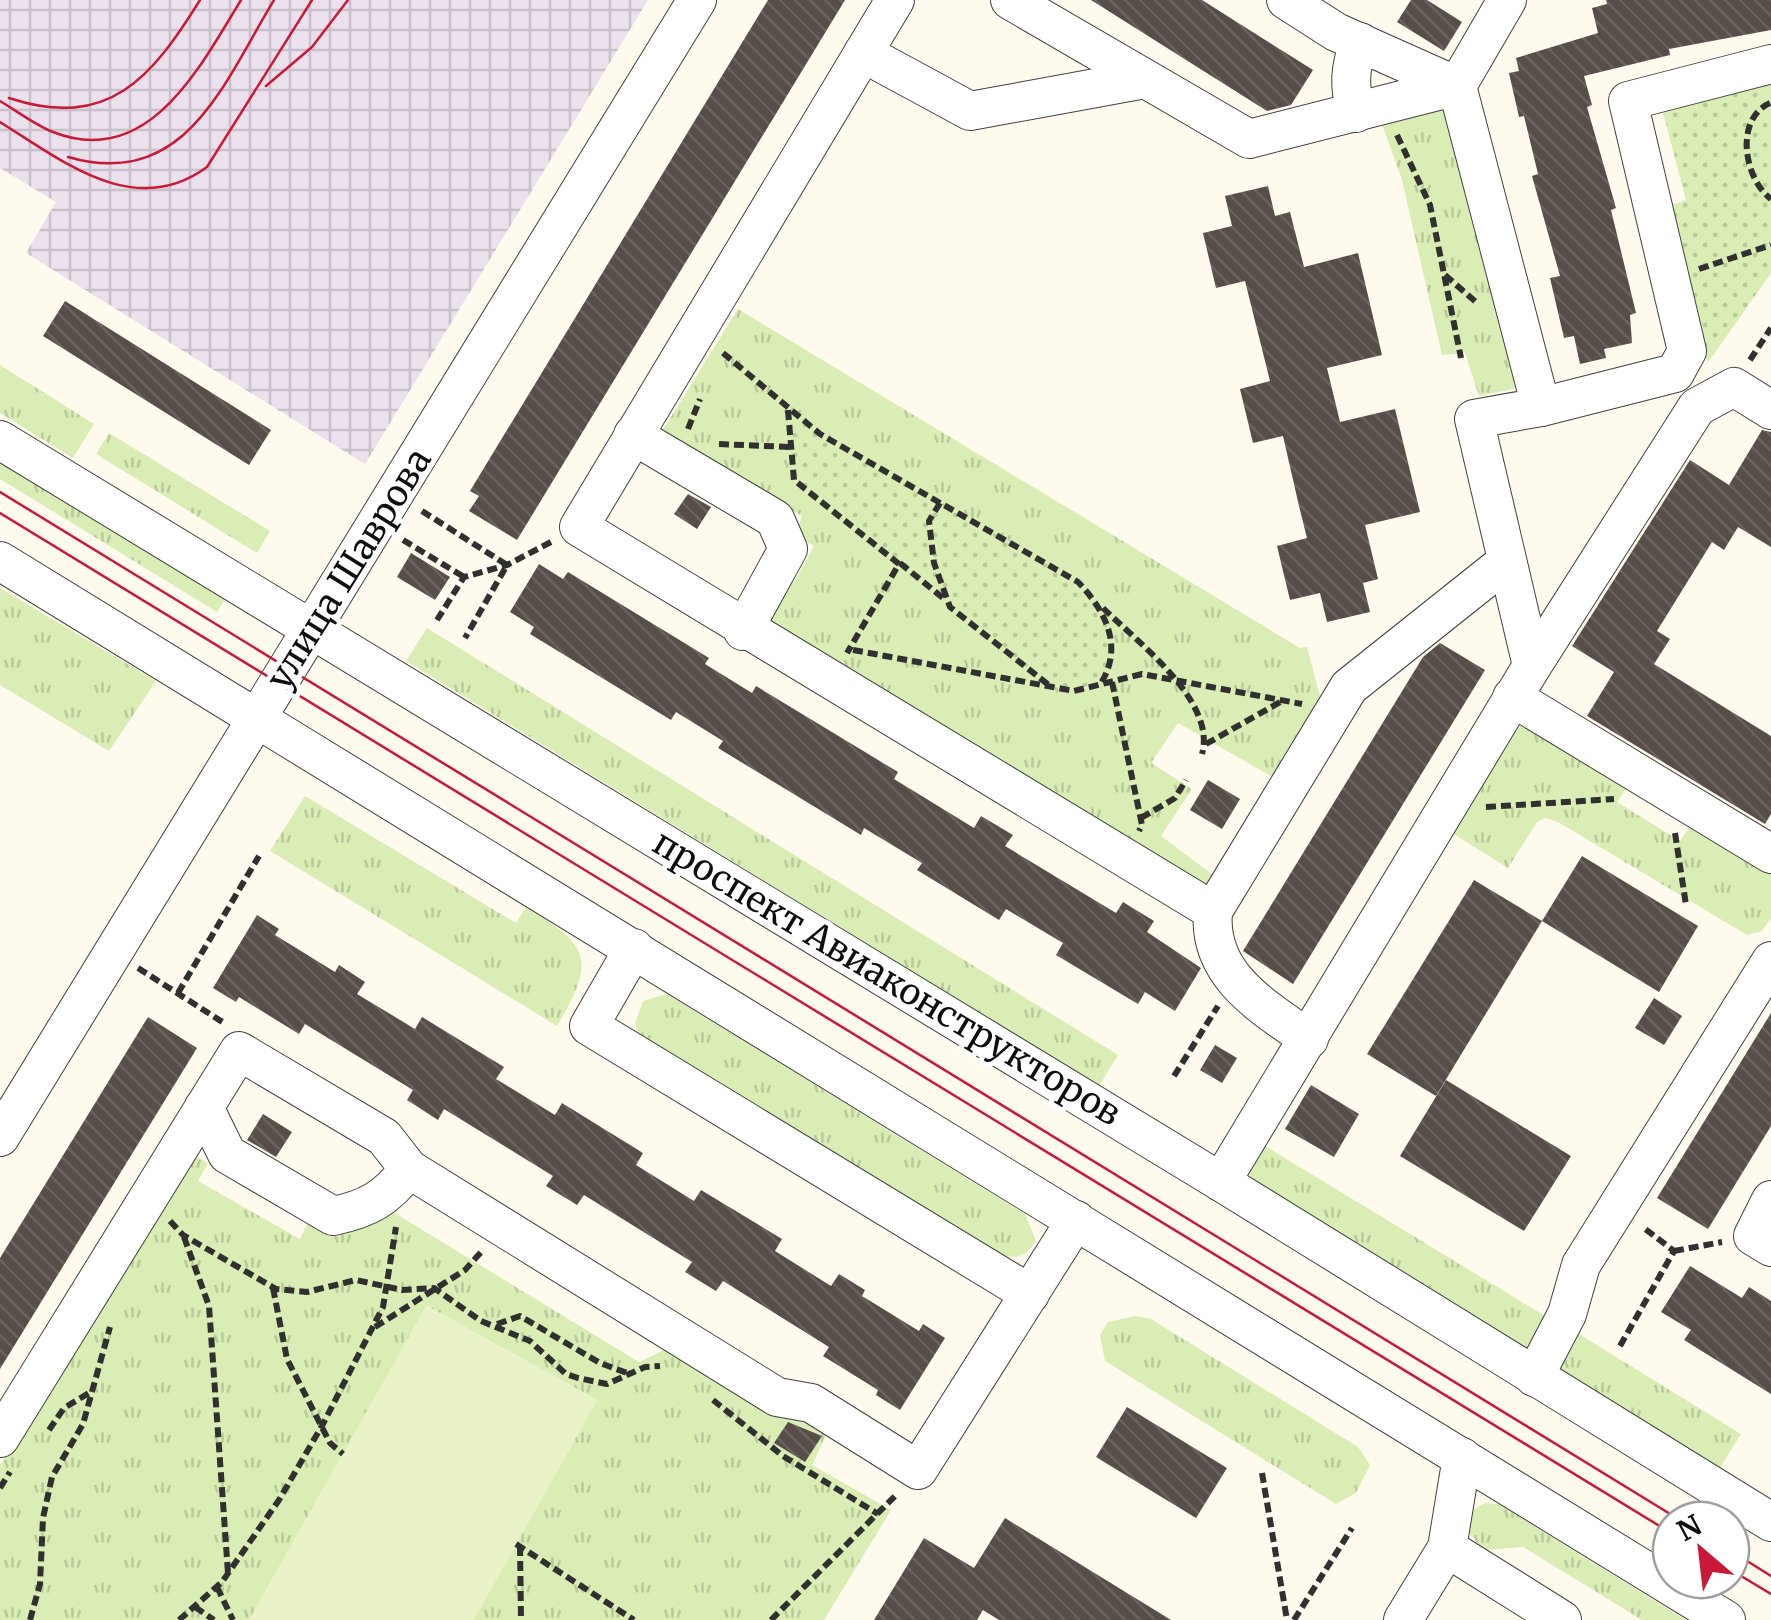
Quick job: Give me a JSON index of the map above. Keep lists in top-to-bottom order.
{
  "streets": {
    "street": ["улица Шаврова", "проспект Авиаконструкторов"]
  },
  "crossings": [
    ["улица Шаврова", "проспект Авиаконструкторов"]
  ],
  "north": "top left"
}
